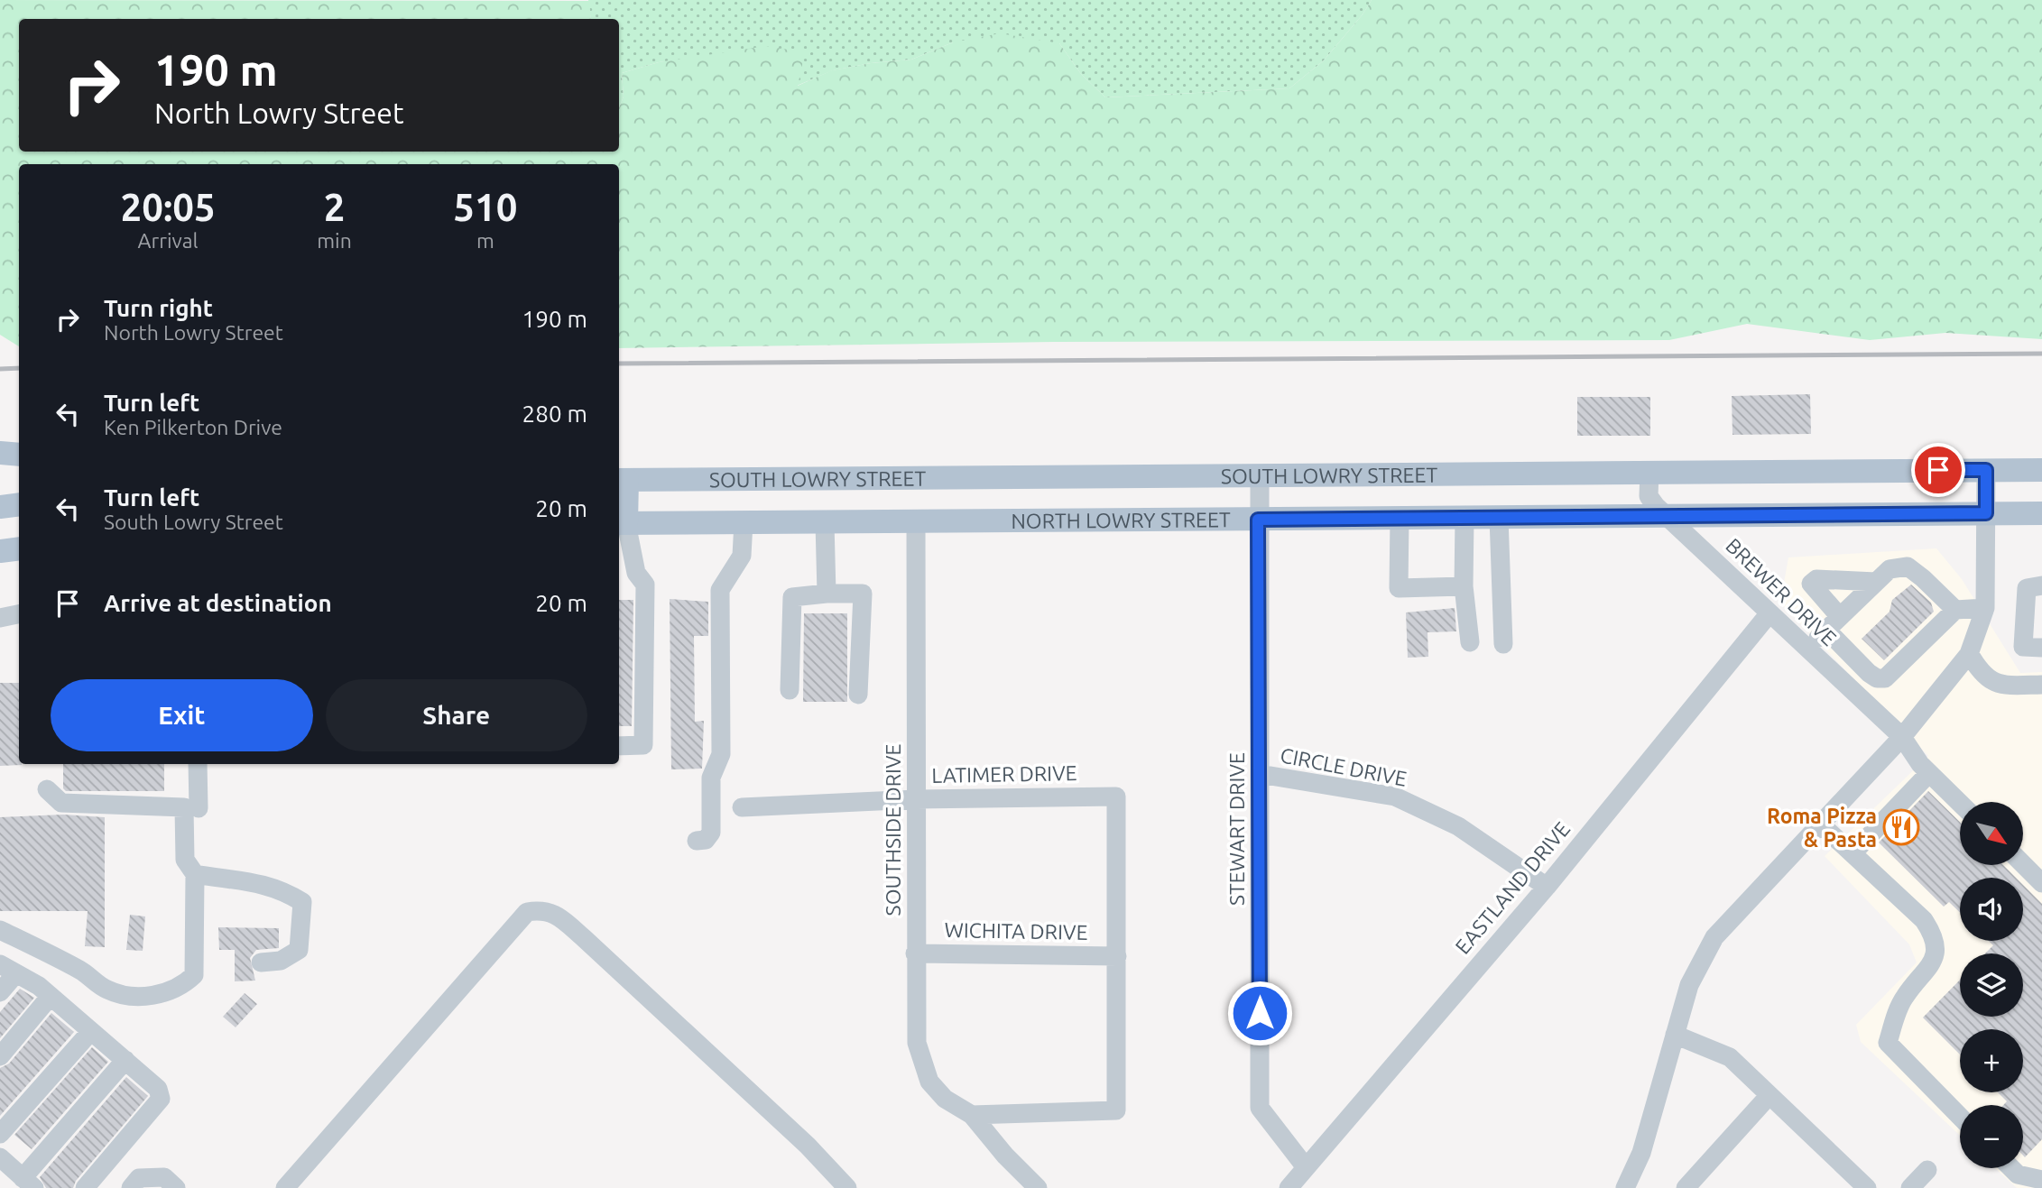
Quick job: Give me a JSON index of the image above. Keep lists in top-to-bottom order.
{
  "streets": {
    "main road": ["SOUTH LOWRY STREET", "NORTH LOWRY STREET"],
    "street": [
      "BREWER DRIVE",
      "CIRCLE DRIVE",
      "LATIMER DRIVE",
      "STEWART DRIVE",
      "SOUTHSIDE DRIVE",
      "EASTLAND DRIVE",
      "WICHITA DRIVE"
    ]
  },
  "crossings": [
    ["SOUTH LOWRY STREET", "BREWER DRIVE"],
    ["SOUTH LOWRY STREET", "STEWART DRIVE"],
    ["NORTH LOWRY STREET", "BREWER DRIVE"],
    ["NORTH LOWRY STREET", "STEWART DRIVE"],
    ["NORTH LOWRY STREET", "SOUTHSIDE DRIVE"],
    ["BREWER DRIVE", "EASTLAND DRIVE"],
    ["CIRCLE DRIVE", "STEWART DRIVE"],
    ["CIRCLE DRIVE", "EASTLAND DRIVE"],
    ["LATIMER DRIVE", "SOUTHSIDE DRIVE"],
    ["LATIMER DRIVE", "WICHITA DRIVE"],
    ["STEWART DRIVE", "EASTLAND DRIVE"],
    ["SOUTHSIDE DRIVE", "WICHITA DRIVE"]
  ],
  "places": {
    "restaurant": ["Roma Pizza & Pasta"]
  },
  "north": "bottom right",
  "page": {
    "turn": ["190 m", "North Lowry Street"],
    "eta": [
      "20:05",
      "Arrival",
      "2",
      "min",
      "510",
      "m"
    ],
    "list": [
      {
        "name": "Turn right",
        "note": "North Lowry Street",
        "value": "190 m"
      },
      {
        "name": "Turn left",
        "note": "Ken Pilkerton Drive",
        "value": "280 m"
      },
      {
        "name": "Turn left",
        "note": "South Lowry Street",
        "value": "20 m"
      },
      {
        "name": "Arrive at destination",
        "value": "20 m"
      }
    ],
    "buttons": ["Exit", "Share"],
    "map_buttons": ["+", "−"]
  }
}
